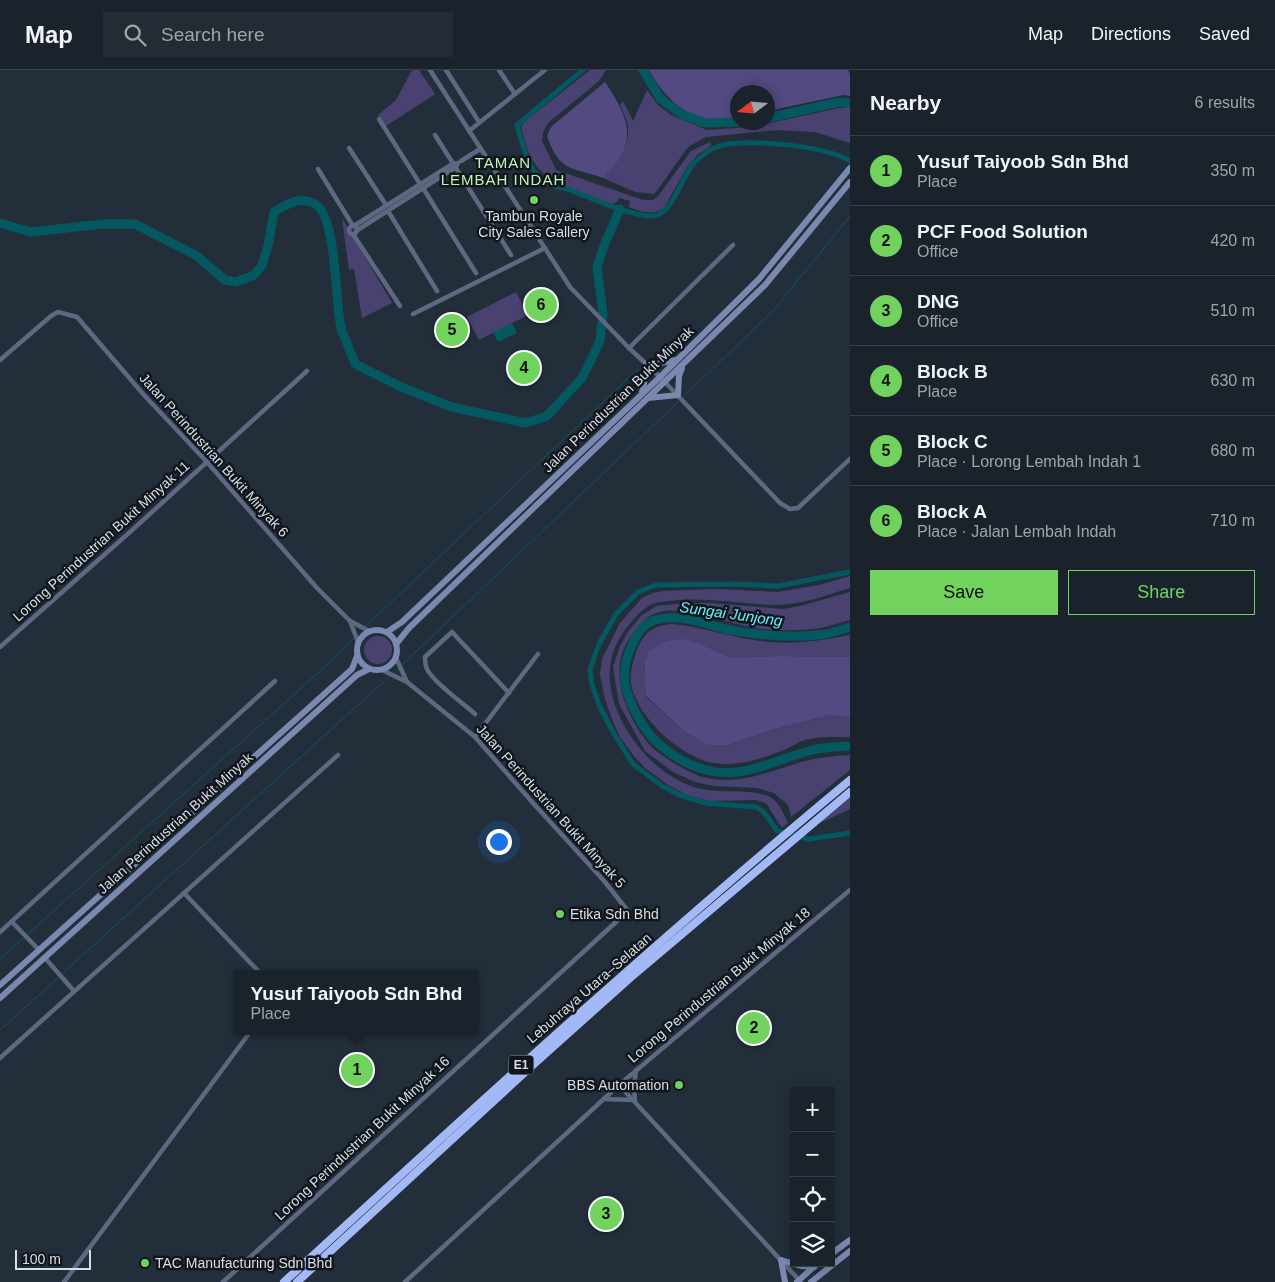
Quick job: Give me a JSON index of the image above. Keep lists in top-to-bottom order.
{
  "streets": {
    "highway": ["Lebuhraya Utara–Selatan", "E1"],
    "main road": ["Jalan Perindustrian Bukit Minyak"],
    "street": [
      "Jalan Perindustrian Bukit Minyak 6",
      "Lorong Perindustrian Bukit Minyak 11",
      "Jalan Perindustrian Bukit Minyak 5",
      "Lorong Perindustrian Bukit Minyak 18",
      "Lorong Perindustrian Bukit Minyak 16"
    ]
  },
  "crossings": [
    ["Jalan Perindustrian Bukit Minyak", "Jalan Perindustrian Bukit Minyak 5"],
    ["Jalan Perindustrian Bukit Minyak 6", "Lorong Perindustrian Bukit Minyak 11"],
    ["Jalan Perindustrian Bukit Minyak 5", "Lorong Perindustrian Bukit Minyak 16"]
  ],
  "districts": ["TAMAN LEMBAH INDAH"],
  "water": ["Sungai Junjong"],
  "places": [
    "Tambun Royale City Sales Gallery",
    "Etika Sdn Bhd",
    "BBS Automation",
    "TAC Manufacturing Sdn Bhd"
  ],
  "scale_bar": "100 m",
  "north": "left",
  "page": {
    "header": "Map",
    "search": "Search here",
    "nav": ["Map", "Directions", "Saved"],
    "heading": ["Nearby", "6 results"],
    "list": [
      {
        "mark": "1",
        "name": "Yusuf Taiyoob Sdn Bhd",
        "note": "Place",
        "value": "350 m"
      },
      {
        "mark": "2",
        "name": "PCF Food Solution",
        "note": "Office",
        "value": "420 m"
      },
      {
        "mark": "3",
        "name": "DNG",
        "note": "Office",
        "value": "510 m"
      },
      {
        "mark": "4",
        "name": "Block B",
        "note": "Place",
        "value": "630 m"
      },
      {
        "mark": "5",
        "name": "Block C",
        "note": "Place · Lorong Lembah Indah 1",
        "value": "680 m"
      },
      {
        "mark": "6",
        "name": "Block A",
        "note": "Place · Jalan Lembah Indah",
        "value": "710 m"
      }
    ],
    "pins": [
      "6",
      "5",
      "4",
      "2",
      "1",
      "3"
    ],
    "buttons": ["Save", "Share"],
    "popup": ["Yusuf Taiyoob Sdn Bhd", "Place"],
    "map_buttons": ["+", "−"],
    "scale": "100 m"
  }
}
